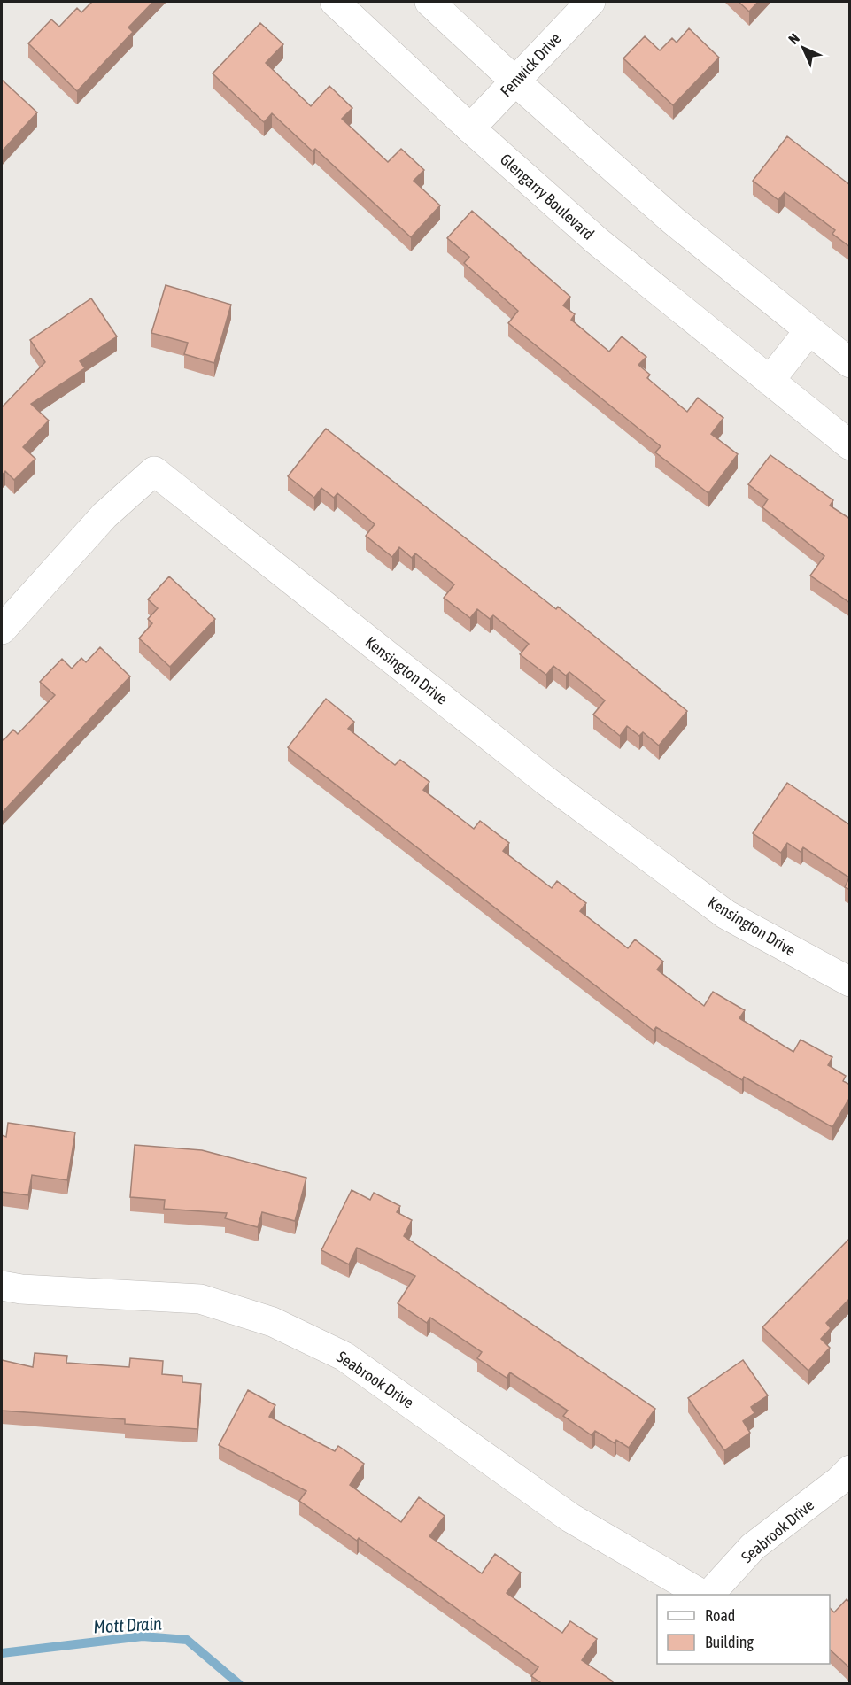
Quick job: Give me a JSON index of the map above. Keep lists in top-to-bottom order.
{
  "streets": {
    "street": [
      "Fenwick Drive",
      "Glengarry Boulevard",
      "Kensington Drive",
      "Seabrook Drive"
    ]
  },
  "crossings": [
    ["Fenwick Drive", "Glengarry Boulevard"]
  ],
  "water": ["Mott Drain"],
  "legend": ["Road", "Building"],
  "north": "top left"
}
